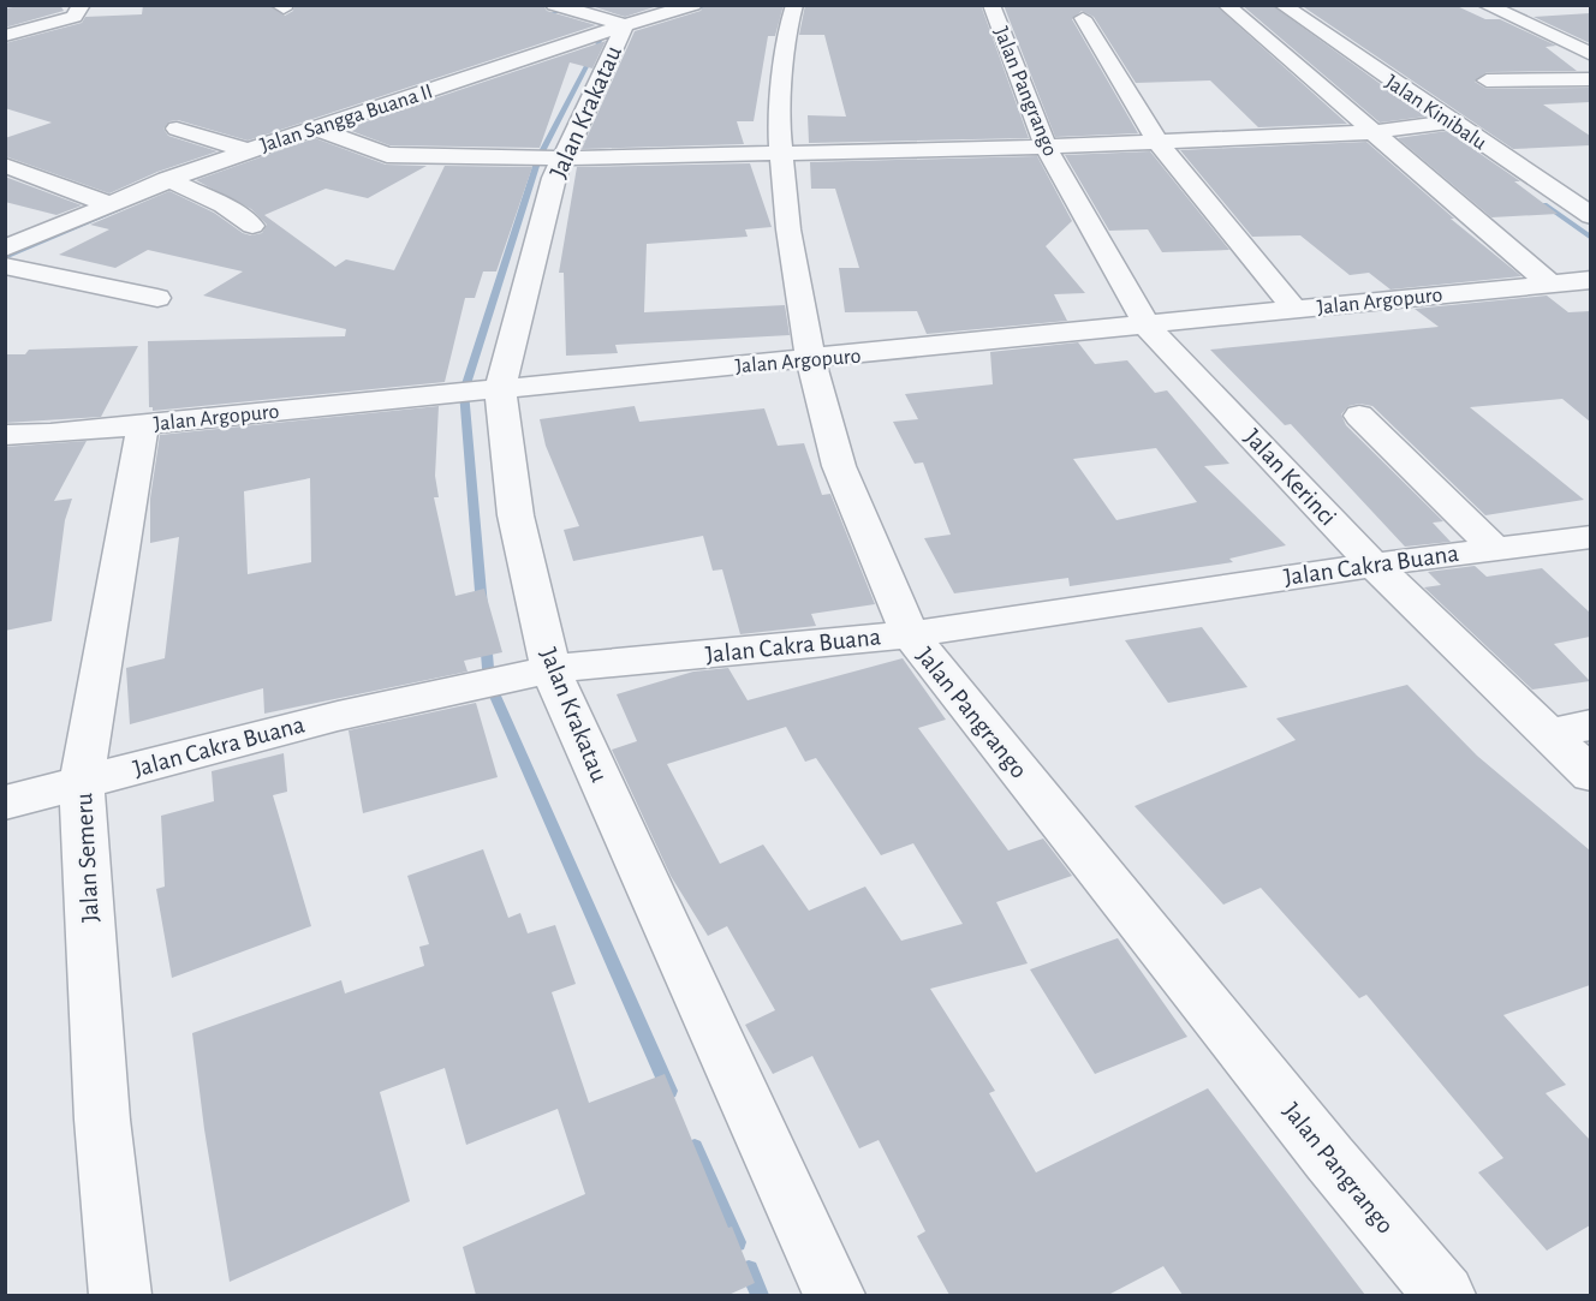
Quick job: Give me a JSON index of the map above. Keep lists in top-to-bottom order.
{
  "streets": {
    "street": [
      "Jalan Pangrango",
      "Jalan Krakatau",
      "Jalan Kinibalu",
      "Jalan Sangga Buana II",
      "Jalan Argopuro",
      "Jalan Kerinci",
      "Jalan Cakra Buana",
      "Jalan Semeru"
    ]
  },
  "crossings": [
    ["Jalan Pangrango", "Jalan Argopuro"],
    ["Jalan Pangrango", "Jalan Kerinci"],
    ["Jalan Pangrango", "Jalan Cakra Buana"],
    ["Jalan Krakatau", "Jalan Sangga Buana II"],
    ["Jalan Krakatau", "Jalan Argopuro"],
    ["Jalan Krakatau", "Jalan Cakra Buana"],
    ["Jalan Argopuro", "Jalan Kerinci"],
    ["Jalan Argopuro", "Jalan Semeru"],
    ["Jalan Kerinci", "Jalan Cakra Buana"],
    ["Jalan Cakra Buana", "Jalan Semeru"]
  ]
}
